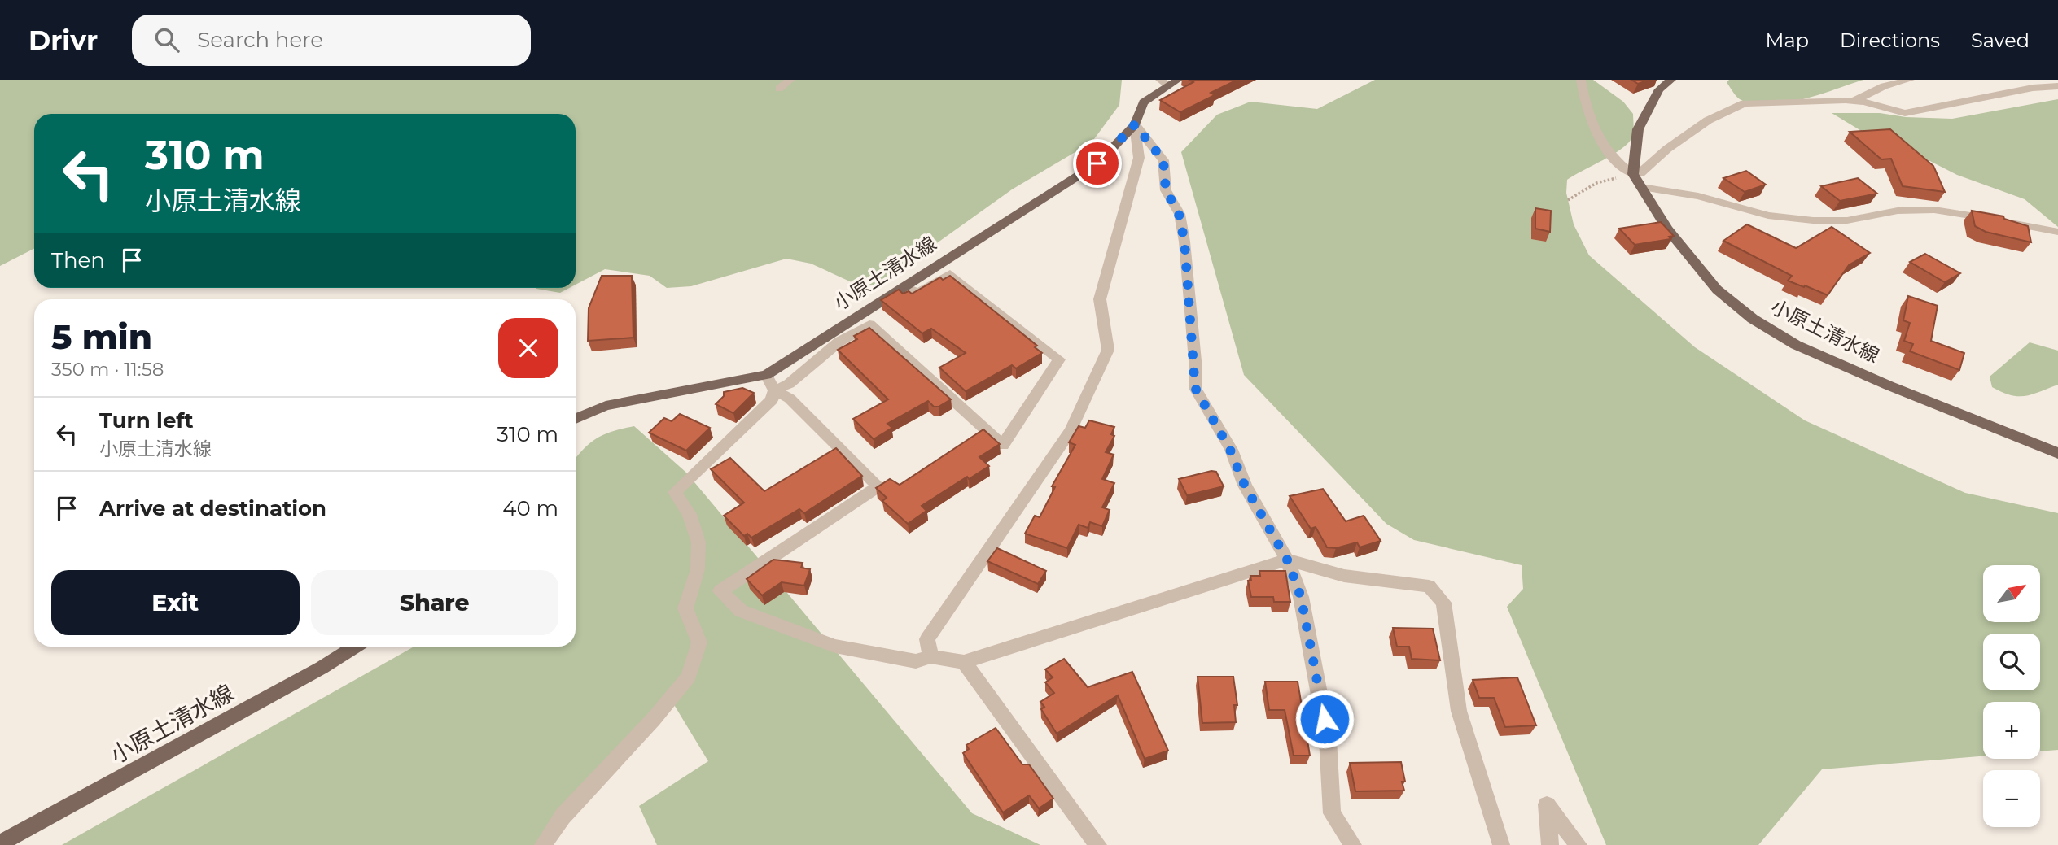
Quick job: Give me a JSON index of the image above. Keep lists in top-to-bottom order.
{
  "streets": {
    "main road": ["小原土清水線"]
  },
  "north": "top right",
  "page": {
    "header": "Drivr",
    "search": "Search here",
    "nav": ["Map", "Directions", "Saved"],
    "turn": ["310 m", "小原土清水線"],
    "then": "Then",
    "heading": ["5 min", "350 m · 11:58"],
    "list": [
      {
        "name": "Turn left",
        "note": "小原土清水線",
        "value": "310 m"
      },
      {
        "name": "Arrive at destination",
        "value": "40 m"
      }
    ],
    "buttons": ["Exit", "Share"],
    "map_buttons": ["+", "−"]
  }
}
